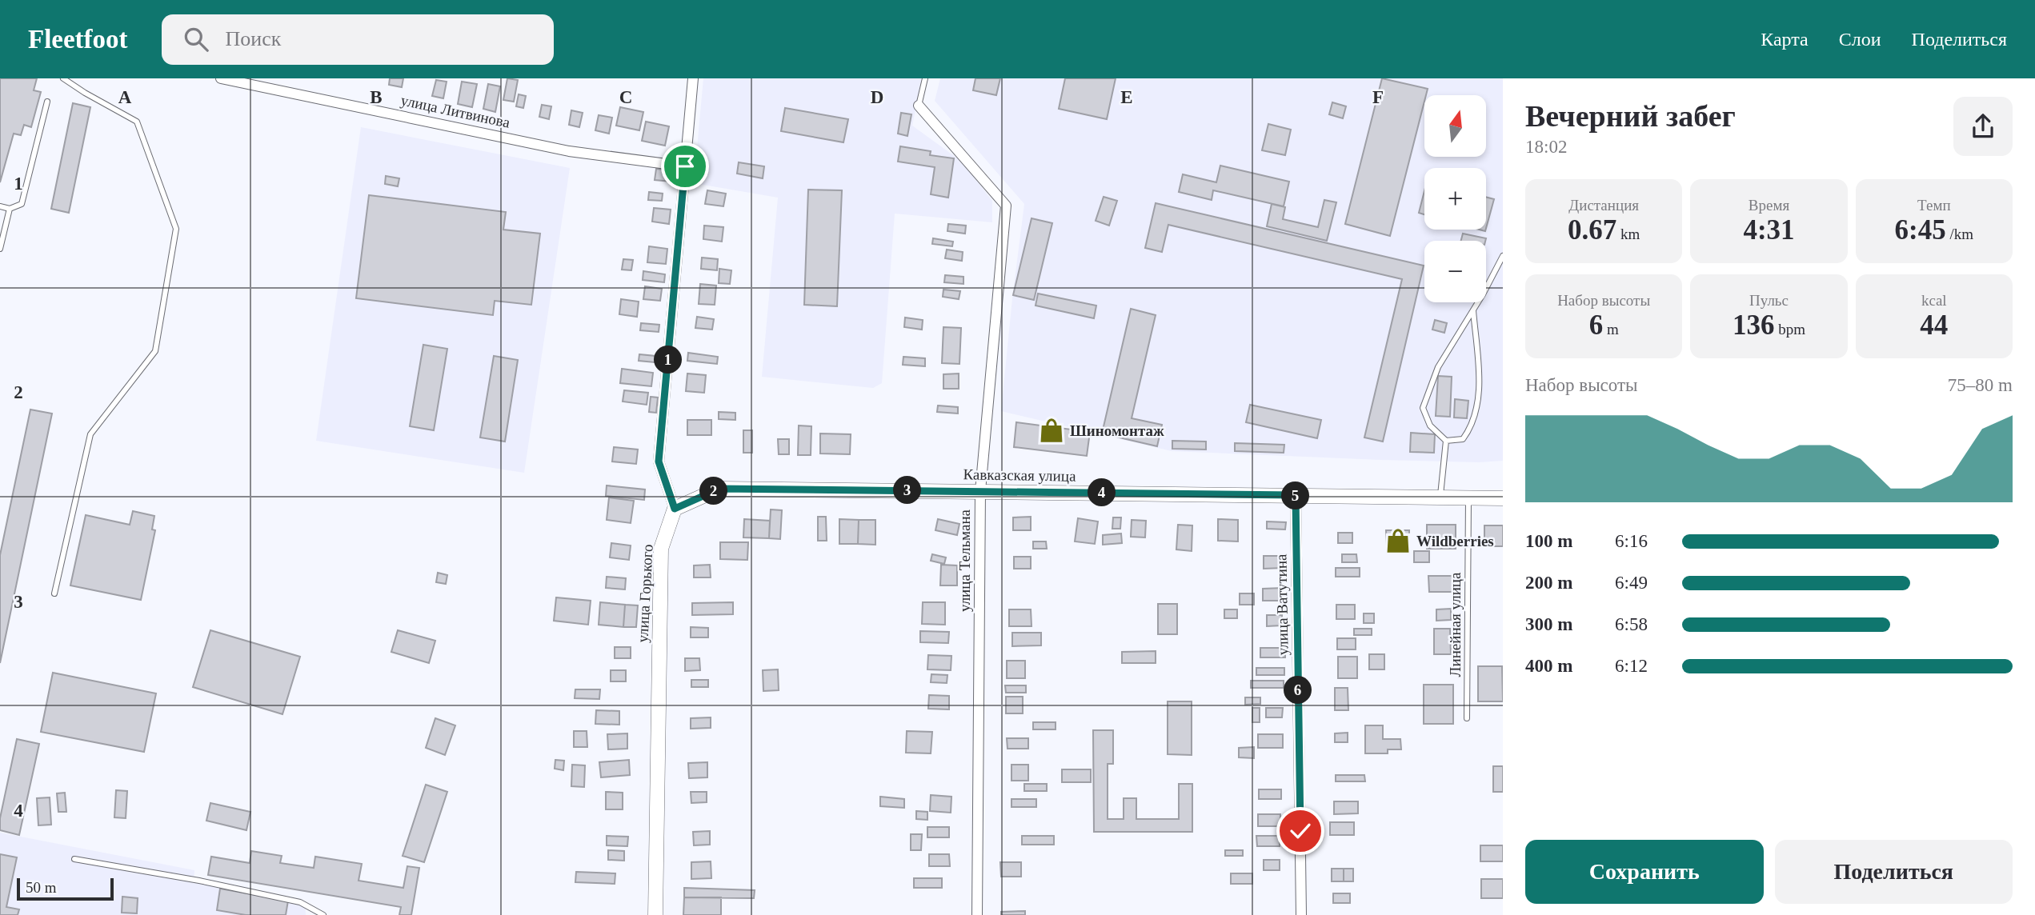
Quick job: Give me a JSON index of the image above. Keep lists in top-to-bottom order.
{
  "streets": {
    "main road": ["Кавказская улица", "улица Горького"],
    "street": ["улица Литвинова", "улица Тельмана", "улица Ватутина"],
    "lane": ["Линейная улица"]
  },
  "crossings": [
    ["Кавказская улица", "улица Тельмана"],
    ["Кавказская улица", "улица Горького"],
    ["Кавказская улица", "улица Ватутина"],
    ["Кавказская улица", "Линейная улица"]
  ],
  "places": {
    "shop": ["Шиномонтаж", "Wildberries"]
  },
  "scale_bar": "50 m",
  "north": "top",
  "page": {
    "header": "Fleetfoot",
    "search": "Поиск",
    "nav": ["Карта", "Слои", "Поделиться"],
    "heading": ["Вечерний забег", "18:02"],
    "map_buttons": ["+", "−"],
    "stats": [
      ["Дистанция", "0.67 km"],
      ["Время", "4:31"],
      ["Темп", "6:45 /km"],
      ["Набор высоты", "6 m"],
      ["Пульс", "136 bpm"],
      ["kcal", "44"]
    ],
    "pins": [
      "1",
      "3",
      "2",
      "4",
      "5",
      "6"
    ],
    "chart": ["Набор высоты", "75–80 m"],
    "list": [
      {
        "name": "100 m",
        "note": "6:16"
      },
      {
        "name": "200 m",
        "note": "6:49"
      },
      {
        "name": "300 m",
        "note": "6:58"
      },
      {
        "name": "400 m",
        "note": "6:12"
      }
    ],
    "buttons": ["Сохранить", "Поделиться"],
    "scale": "50 m"
  },
  "grid": {
    "columns": [
      "A",
      "B",
      "C",
      "D",
      "E",
      "F"
    ],
    "rows": [
      "1",
      "2",
      "3",
      "4"
    ]
  }
}
